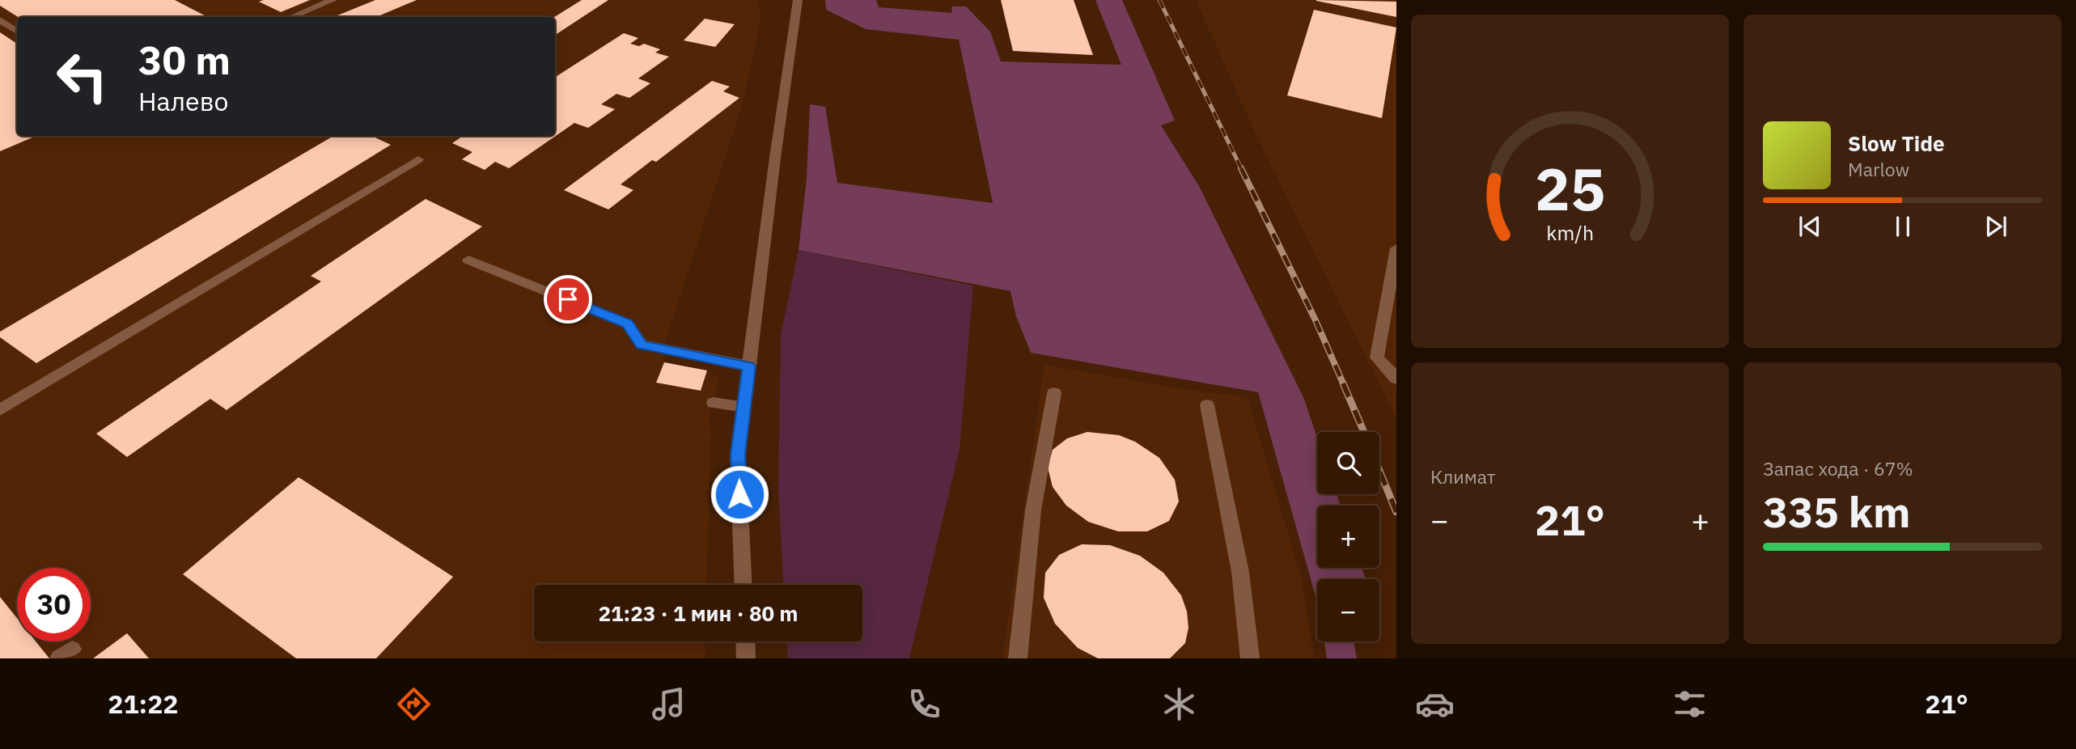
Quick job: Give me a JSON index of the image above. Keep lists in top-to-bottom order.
{
  "page": {
    "turn": ["30 m", "Налево"],
    "song": ["Slow Tide", "Marlow"],
    "tile": [
      "Климат",
      ["Запас хода · 67%", "335 km"]
    ],
    "map_buttons": ["+", "−"],
    "heat": ["−", "21°", "+"],
    "limit": "30",
    "trip": "21:23 · 1 мин · 80 m",
    "tabs": ["21:22", "21°"],
    "gauge": ["25", "km/h"]
  }
}
